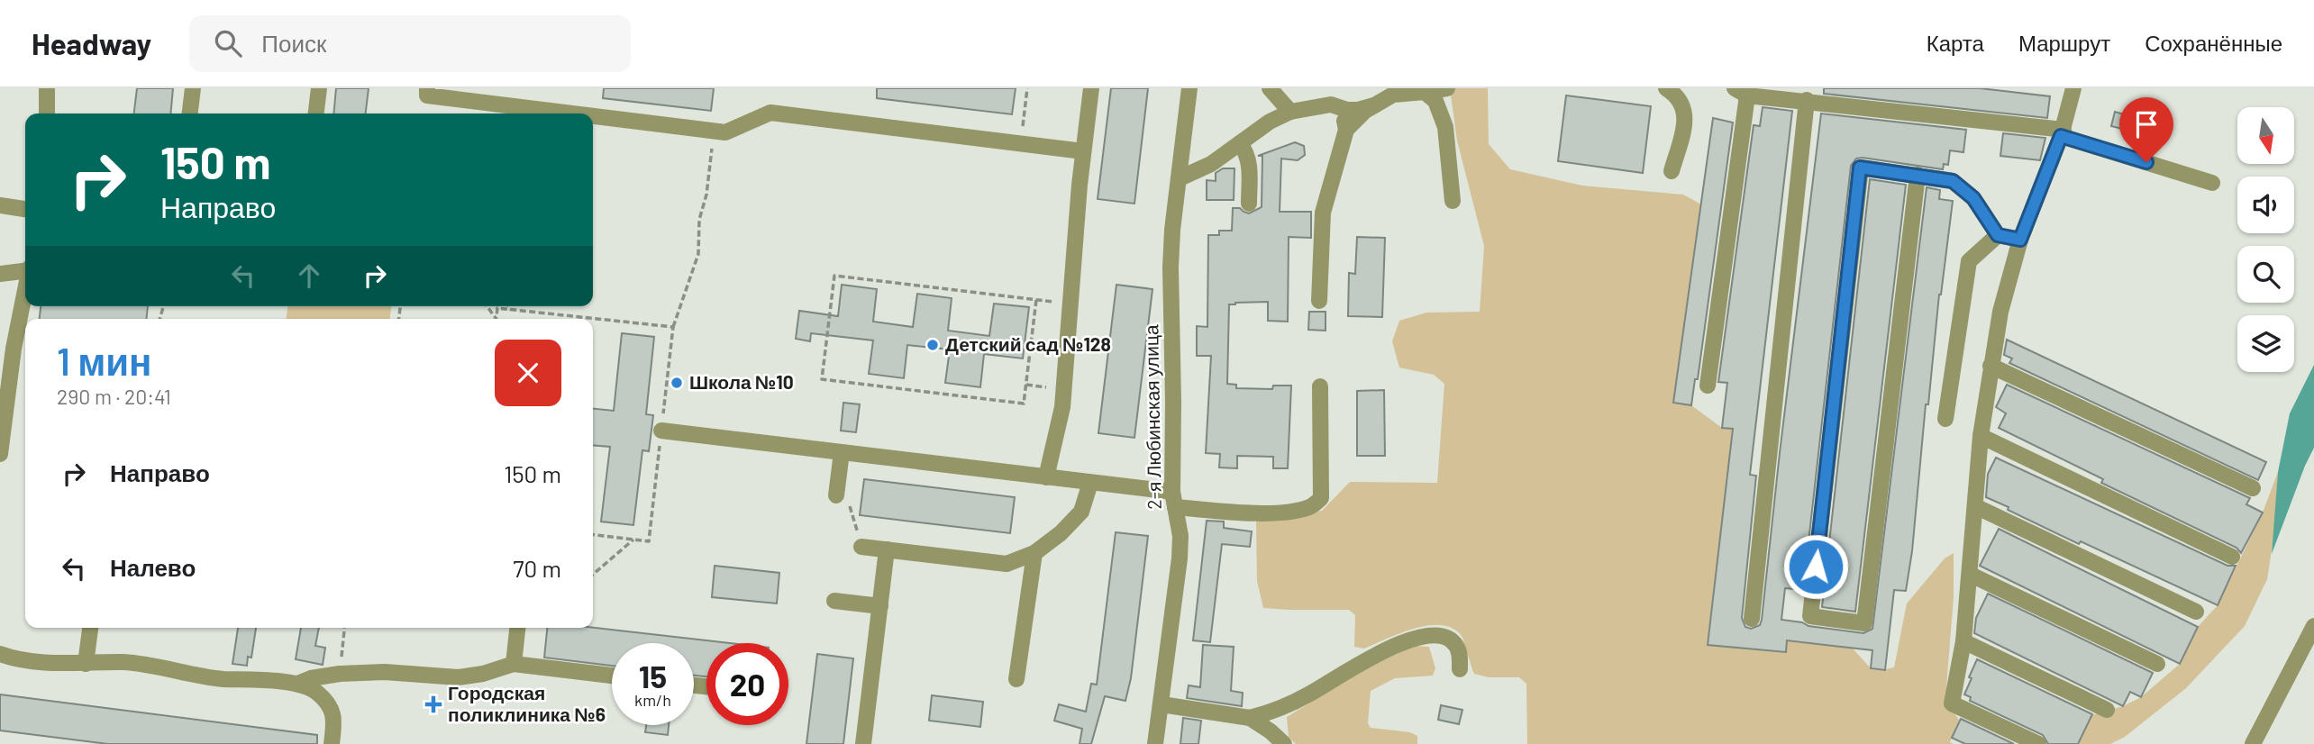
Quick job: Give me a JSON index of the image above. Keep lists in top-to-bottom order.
{
  "streets": {
    "street": ["2-я Любинская улица"]
  },
  "places": {
    "other": ["Детский сад №128", "Школа №10"],
    "health": ["Городская поликлиника №6"]
  },
  "north": "bottom",
  "page": {
    "header": "Headway",
    "search": "Поиск",
    "nav": ["Карта", "Маршрут", "Сохранённые"],
    "turn": ["150 m", "Направо"],
    "heading": ["1 мин", "290 m · 20:41"],
    "list": [
      {
        "name": "Направо",
        "value": "150 m"
      },
      {
        "name": "Налево",
        "value": "70 m"
      }
    ],
    "speed": "15 km/h",
    "limit": "20"
  }
}
